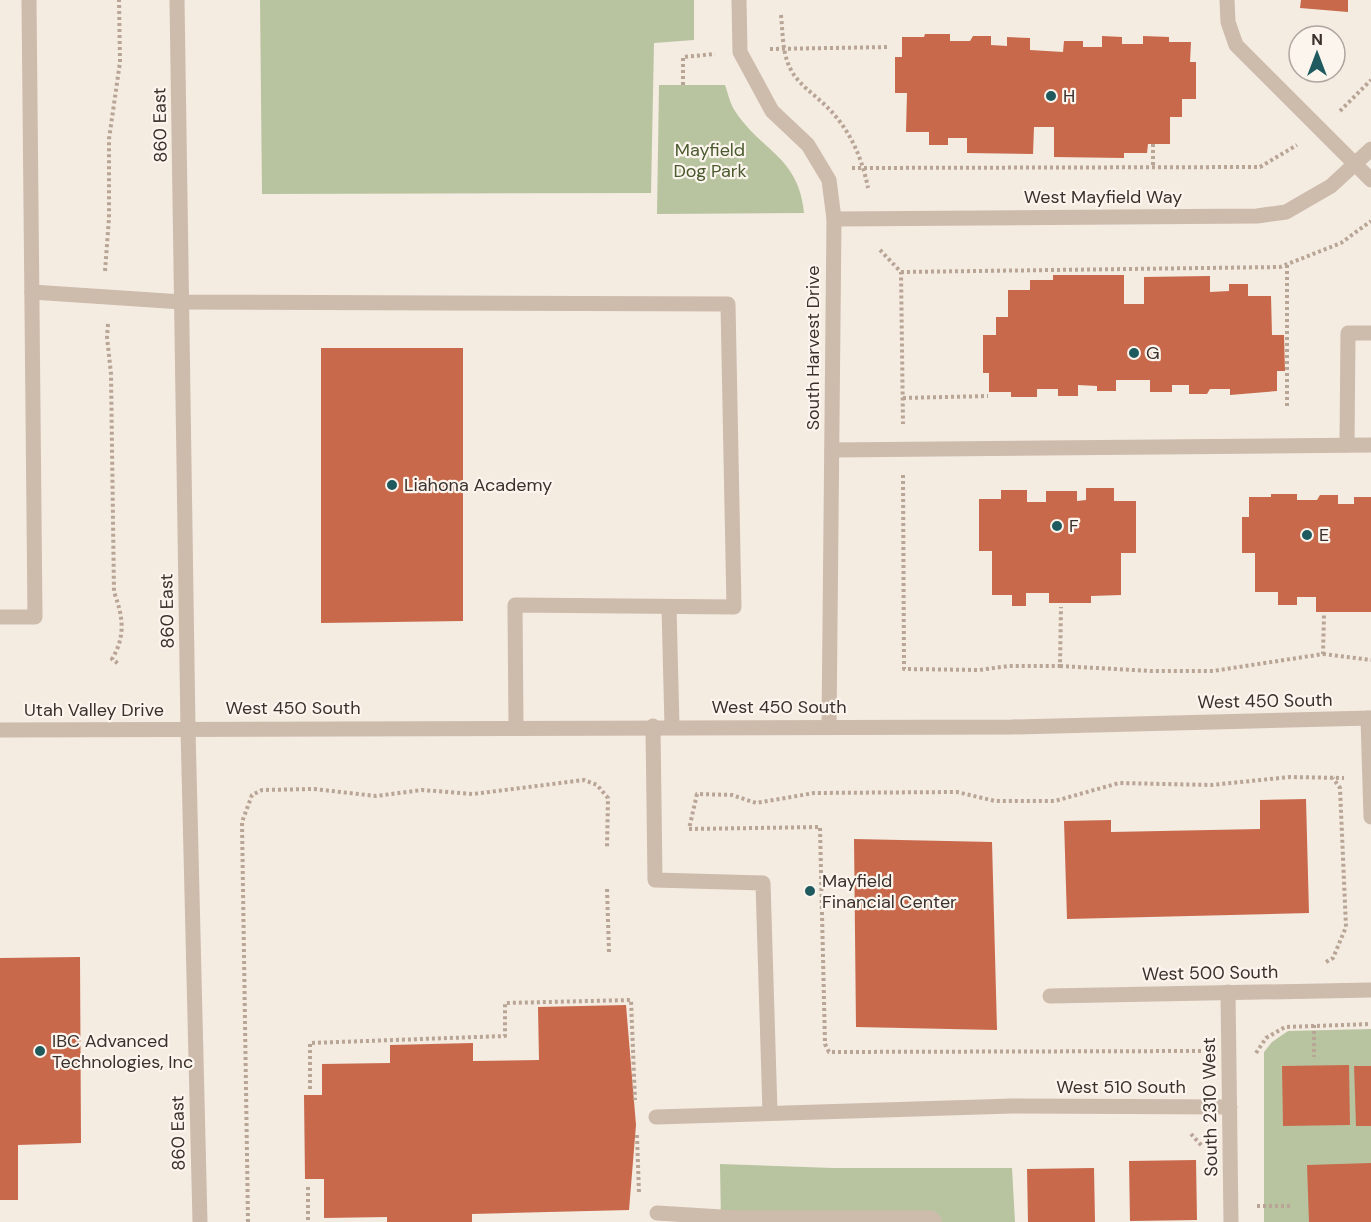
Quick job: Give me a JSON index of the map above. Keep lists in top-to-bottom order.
{
  "streets": {
    "street": [
      "860 East",
      "West Mayfield Way",
      "South Harvest Drive",
      "West 450 South",
      "Utah Valley Drive",
      "West 500 South",
      "West 510 South",
      "South 2310 West"
    ]
  },
  "crossings": [
    ["860 East", "West 450 South"],
    ["860 East", "Utah Valley Drive"],
    ["West Mayfield Way", "South Harvest Drive"],
    ["South Harvest Drive", "West 450 South"],
    ["West 450 South", "Utah Valley Drive"],
    ["West 500 South", "South 2310 West"],
    ["West 510 South", "South 2310 West"]
  ],
  "parks": ["Mayfield Dog Park"],
  "places": [
    "H",
    "G",
    "Liahona Academy",
    "F",
    "E",
    "Mayfield Financial Center",
    "IBC Advanced Technologies, Inc"
  ],
  "north": "top"
}
